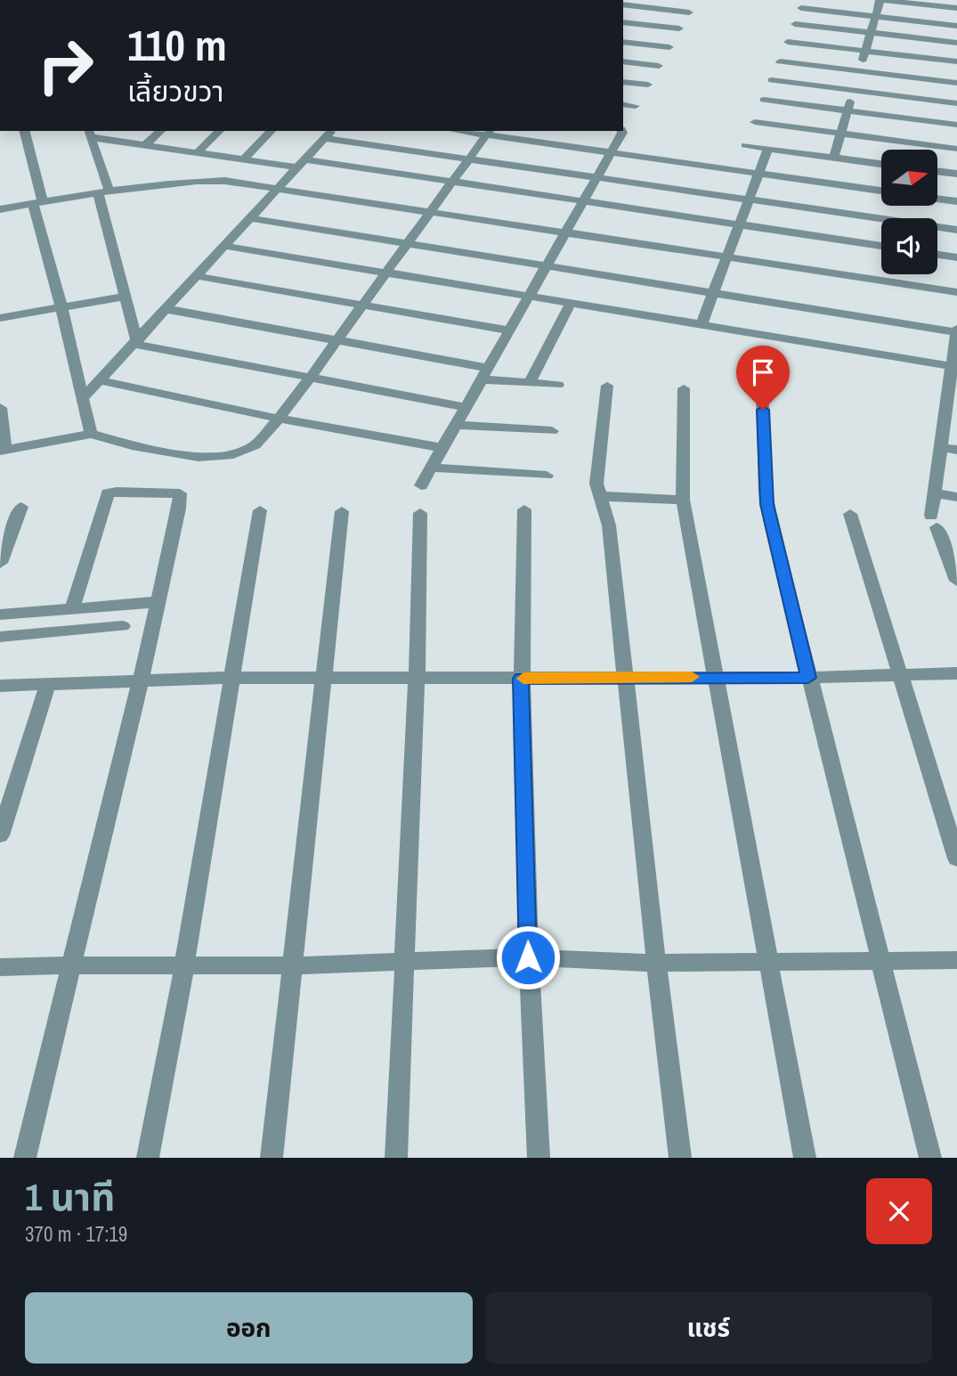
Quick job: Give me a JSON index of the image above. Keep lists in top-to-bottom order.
{
  "north": "right",
  "page": {
    "turn": ["110 m", "เลี้ยวขวา"],
    "heading": ["1 นาที", "370 m · 17:19"],
    "buttons": ["ออก", "แชร์"]
  }
}
